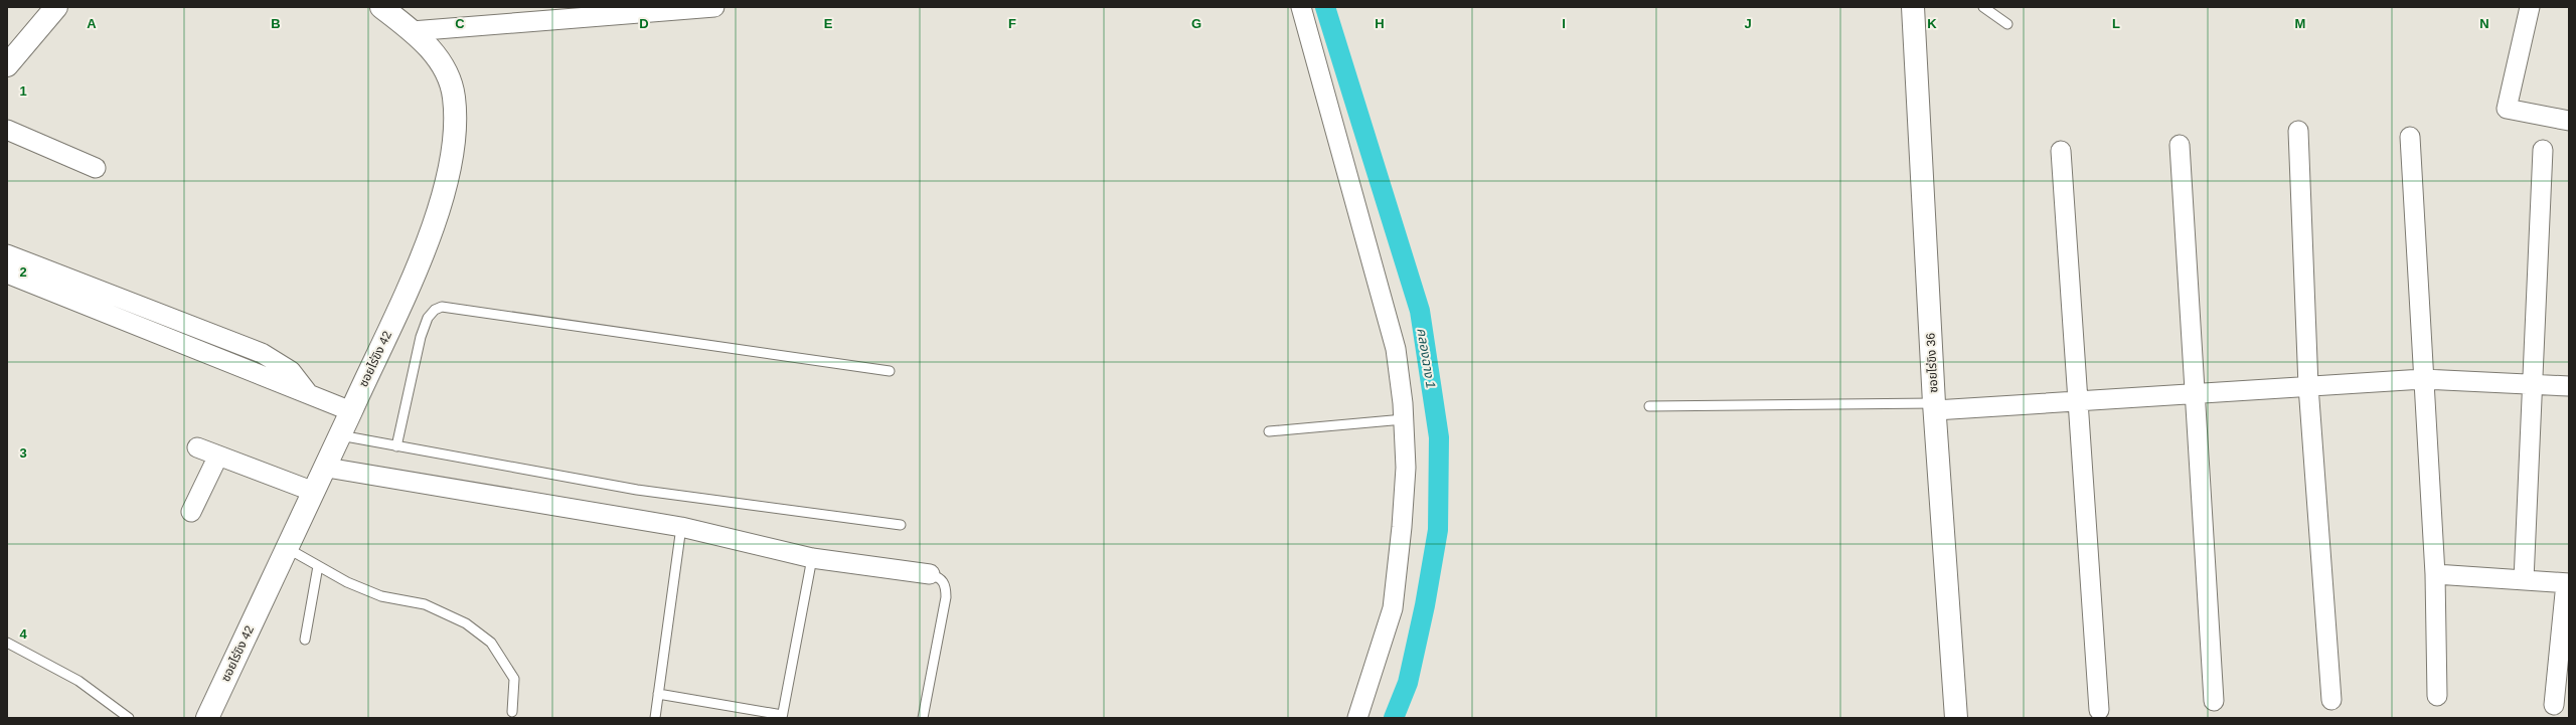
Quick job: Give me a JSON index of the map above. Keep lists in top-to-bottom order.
{
  "streets": {
    "street": ["ซอยไร่ขิง 42", "ซอยไร่ขิง 36"]
  },
  "water": ["คลองฉาง 1"],
  "grid": {
    "columns": [
      "A",
      "B",
      "C",
      "D",
      "E",
      "F",
      "G",
      "H",
      "I",
      "J",
      "K",
      "L",
      "M",
      "N"
    ],
    "rows": [
      "1",
      "2",
      "3",
      "4"
    ]
  }
}
